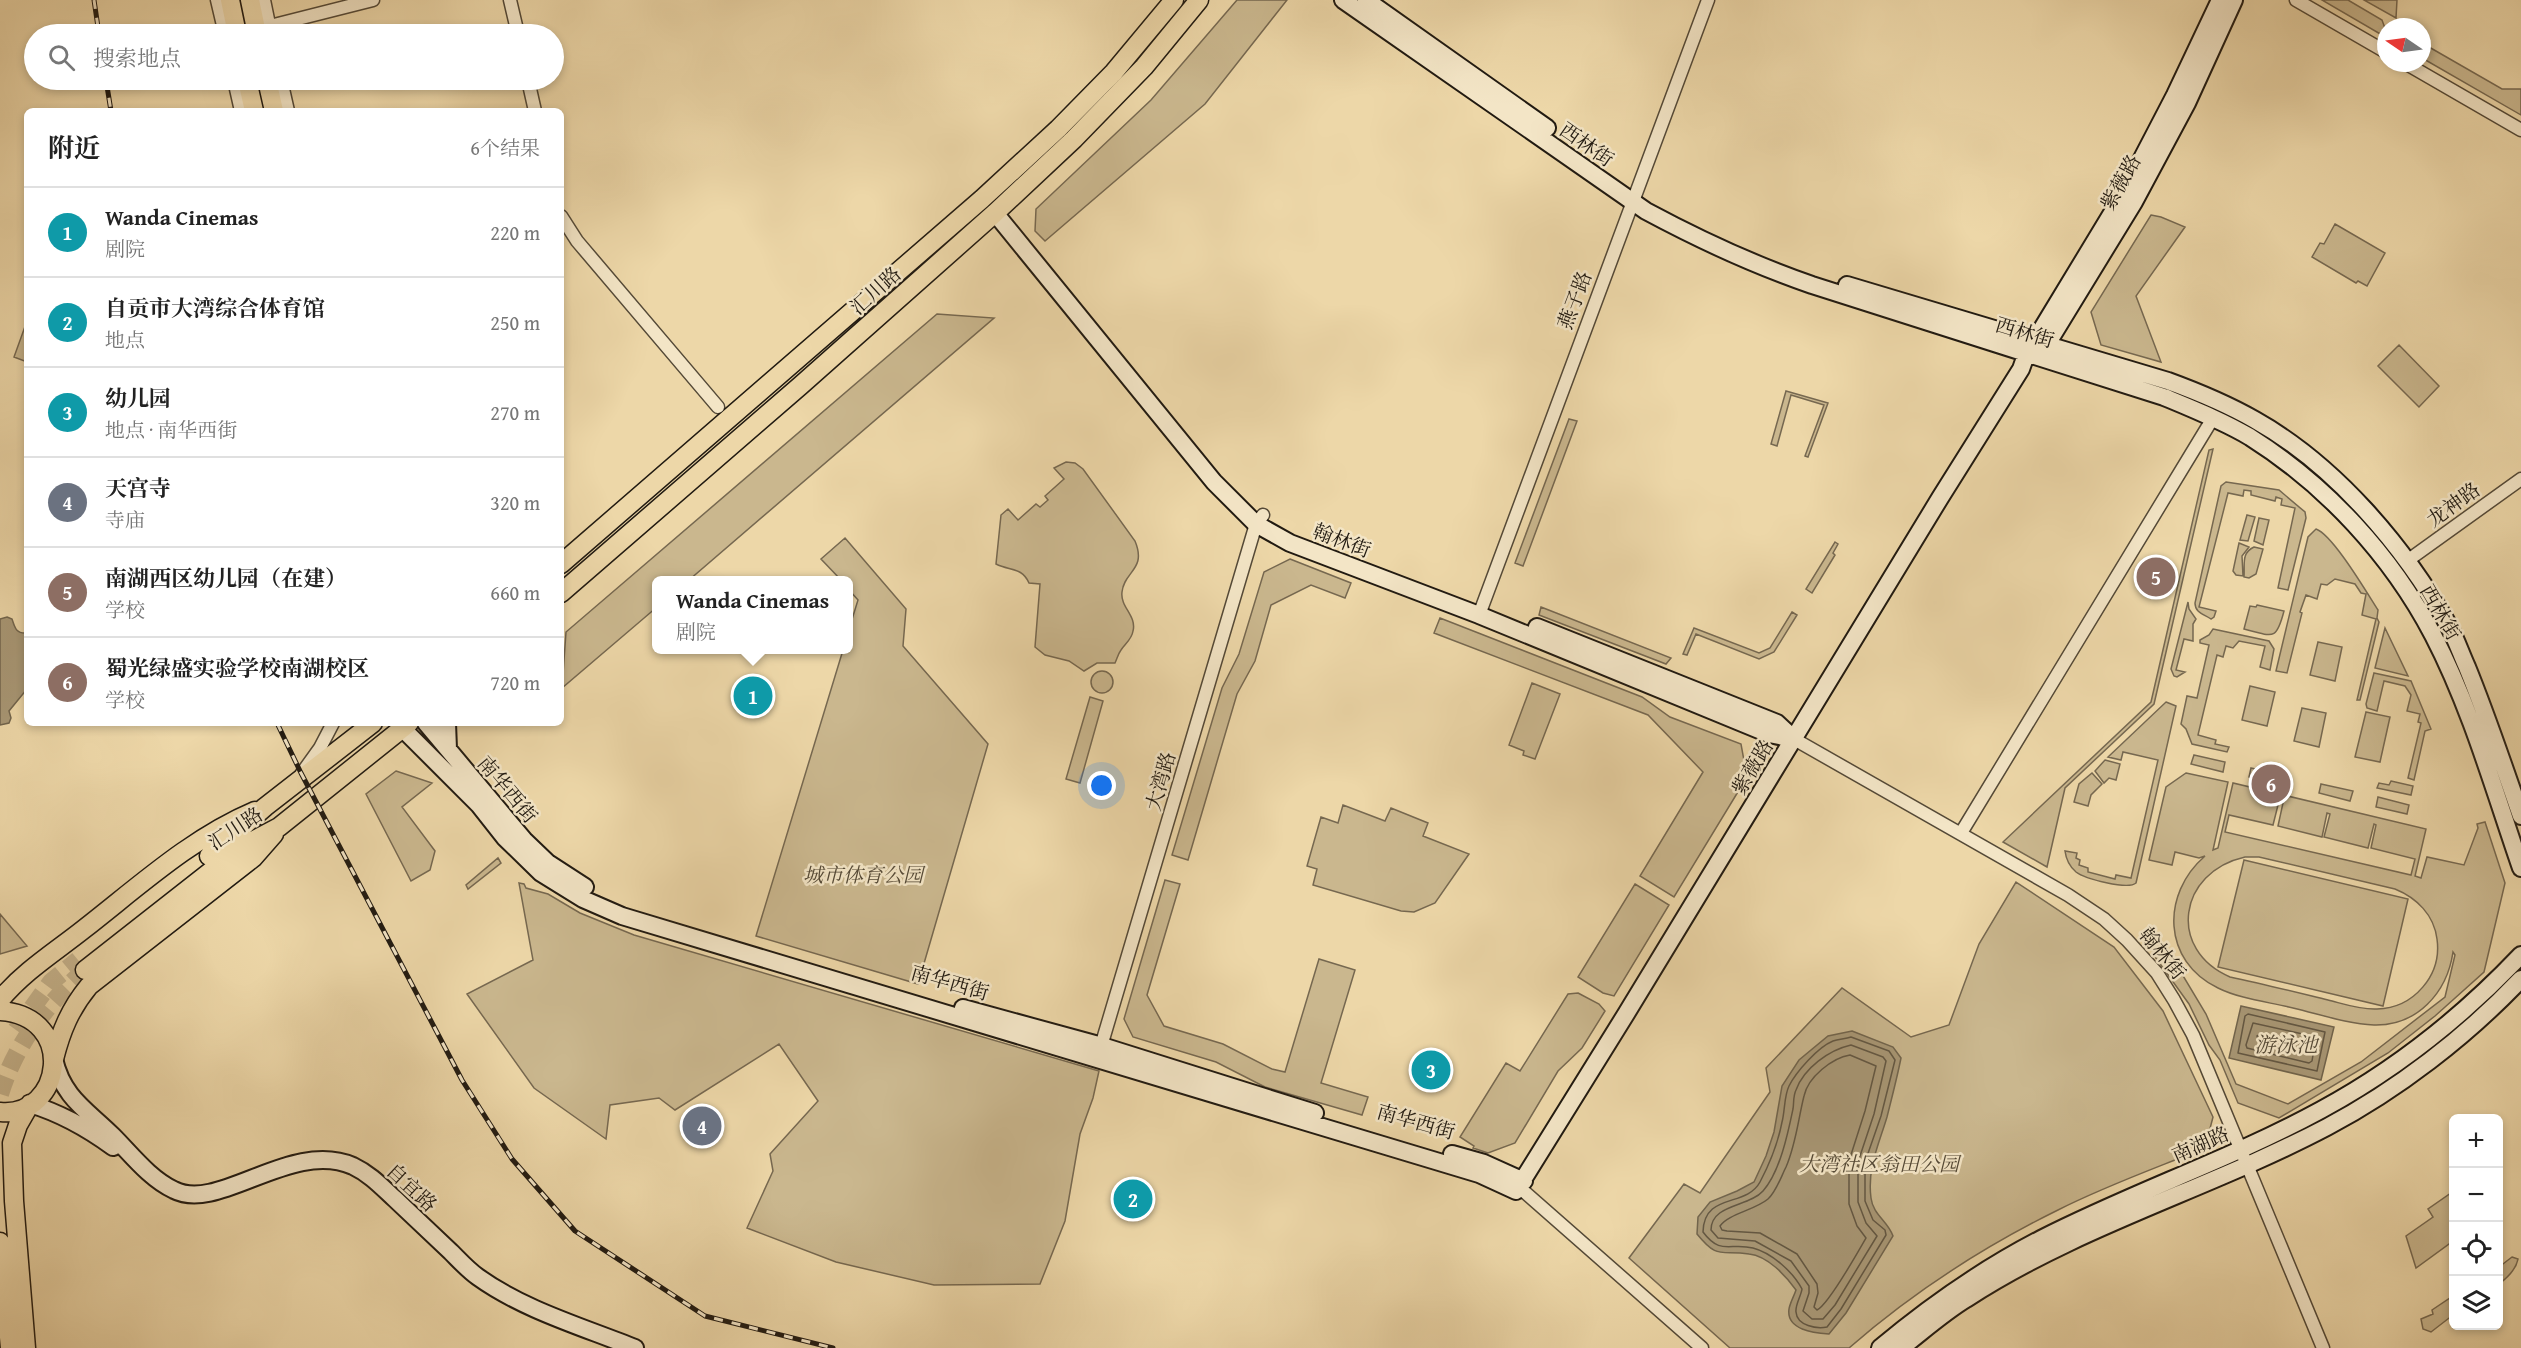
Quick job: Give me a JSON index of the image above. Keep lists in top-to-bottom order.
{
  "streets": {
    "main road": [
      "西林街",
      "紫薇路",
      "汇川路",
      "翰林街",
      "南华西街",
      "南湖路",
      "自宜路"
    ],
    "street": ["燕子路", "龙神路", "大湾路"]
  },
  "crossings": [
    ["西林街", "紫薇路"],
    ["西林街", "燕子路"],
    ["西林街", "龙神路"],
    ["紫薇路", "翰林街"],
    ["紫薇路", "南华西街"],
    ["汇川路", "翰林街"],
    ["燕子路", "翰林街"],
    ["翰林街", "大湾路"],
    ["翰林街", "南湖路"],
    ["大湾路", "南华西街"]
  ],
  "water": ["游泳池"],
  "parks": ["城市体育公园", "大湾社区翁田公园"],
  "north": "left",
  "page": {
    "search": "搜索地点",
    "heading": ["附近", "6个结果"],
    "list": [
      {
        "mark": "1",
        "name": "Wanda Cinemas",
        "note": "剧院",
        "value": "220 m"
      },
      {
        "mark": "2",
        "name": "自贡市大湾综合体育馆",
        "note": "地点",
        "value": "250 m"
      },
      {
        "mark": "3",
        "name": "幼儿园",
        "note": "地点 · 南华西街",
        "value": "270 m"
      },
      {
        "mark": "4",
        "name": "天宫寺",
        "note": "寺庙",
        "value": "320 m"
      },
      {
        "mark": "5",
        "name": "南湖西区幼儿园（在建）",
        "note": "学校",
        "value": "660 m"
      },
      {
        "mark": "6",
        "name": "蜀光绿盛实验学校南湖校区",
        "note": "学校",
        "value": "720 m"
      }
    ],
    "pins": [
      "5",
      "1",
      "6",
      "3",
      "4",
      "2"
    ],
    "popup": ["Wanda Cinemas", "剧院"],
    "map_buttons": ["+", "−"]
  }
}
